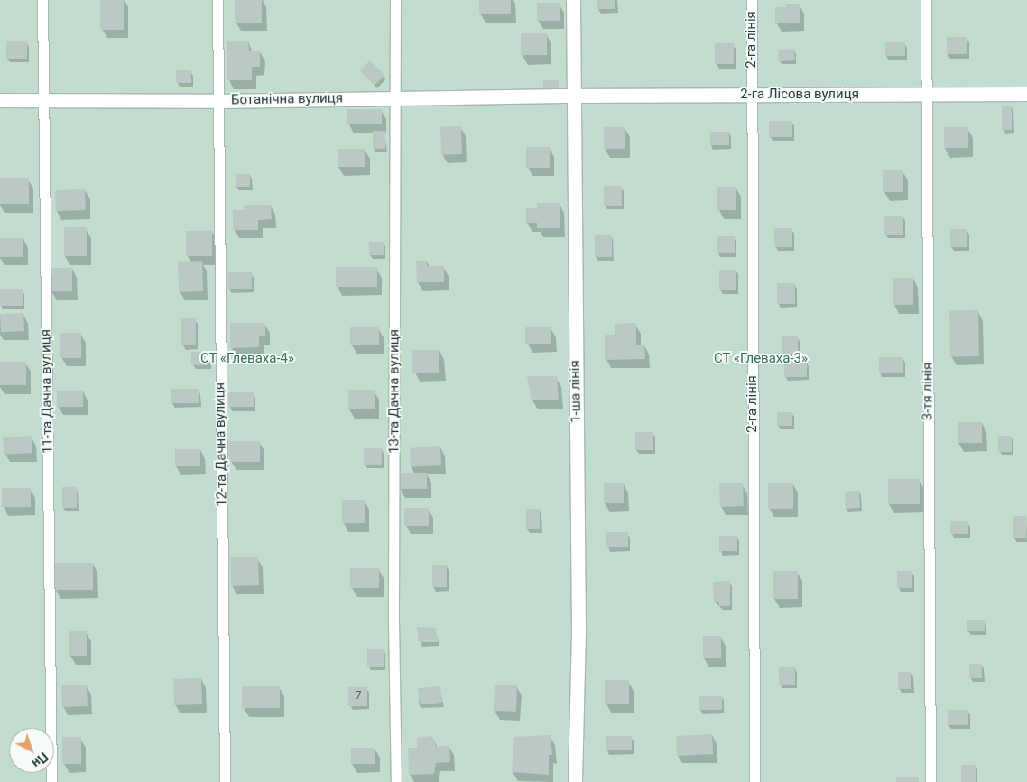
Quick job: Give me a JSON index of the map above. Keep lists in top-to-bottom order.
{
  "streets": {
    "street": ["2-га Лісова вулиця", "Ботанічна вулиця", "1-ша лінія"],
    "lane": [
      "2-га лінія",
      "11-та Дачна вулиця",
      "13-та Дачна вулиця",
      "3-тя лінія",
      "12-та Дачна вулиця"
    ]
  },
  "crossings": [
    ["2-га лінія", "2-га Лісова вулиця"],
    ["2-га Лісова вулиця", "Ботанічна вулиця"],
    ["2-га Лісова вулиця", "1-ша лінія"],
    ["2-га Лісова вулиця", "3-тя лінія"],
    ["Ботанічна вулиця", "11-та Дачна вулиця"],
    ["Ботанічна вулиця", "13-та Дачна вулиця"],
    ["Ботанічна вулиця", "1-ша лінія"],
    ["Ботанічна вулиця", "12-та Дачна вулиця"]
  ],
  "parks": ["СТ «Глеваха-4»", "СТ «Глеваха-3»"],
  "house_numbers": ["7"],
  "north": "bottom right"
}
